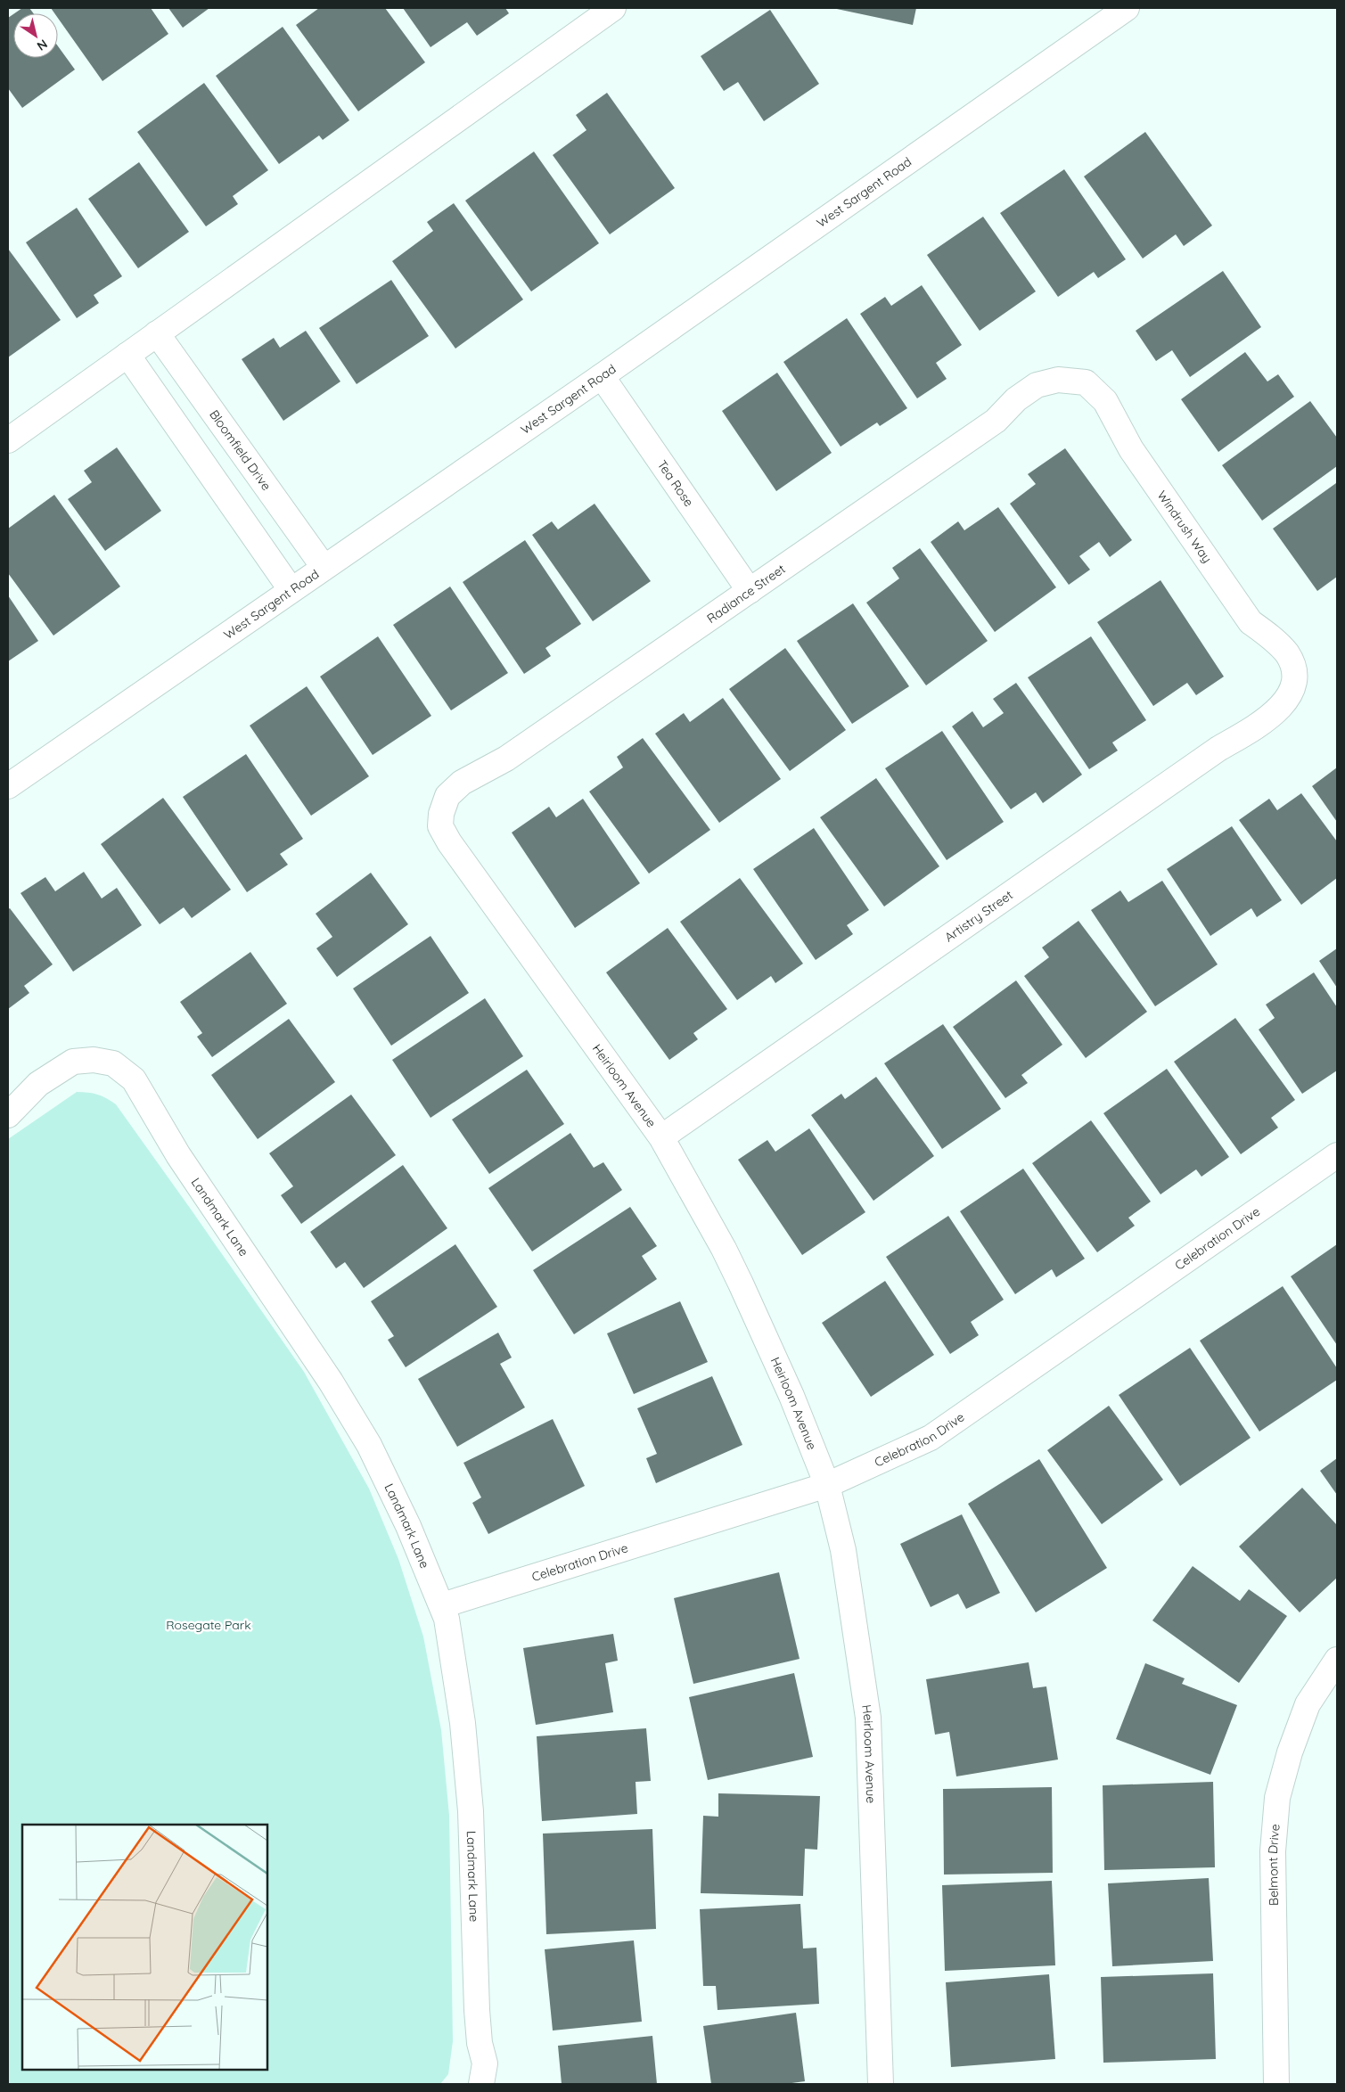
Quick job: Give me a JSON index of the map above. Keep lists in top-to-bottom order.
{
  "streets": {
    "street": [
      "West Sargent Road",
      "Bloomfield Drive",
      "Tea Rose",
      "Windrush Way",
      "Radiance Street",
      "Artistry Street",
      "Heirloom Avenue",
      "Landmark Lane",
      "Celebration Drive",
      "Belmont Drive"
    ]
  },
  "crossings": [
    ["West Sargent Road", "Bloomfield Drive"],
    ["West Sargent Road", "Tea Rose"],
    ["Tea Rose", "Radiance Street"],
    ["Windrush Way", "Radiance Street"],
    ["Windrush Way", "Artistry Street"],
    ["Radiance Street", "Heirloom Avenue"],
    ["Artistry Street", "Heirloom Avenue"],
    ["Heirloom Avenue", "Celebration Drive"],
    ["Landmark Lane", "Celebration Drive"]
  ],
  "parks": ["Rosegate Park"],
  "north": "bottom right"
}
